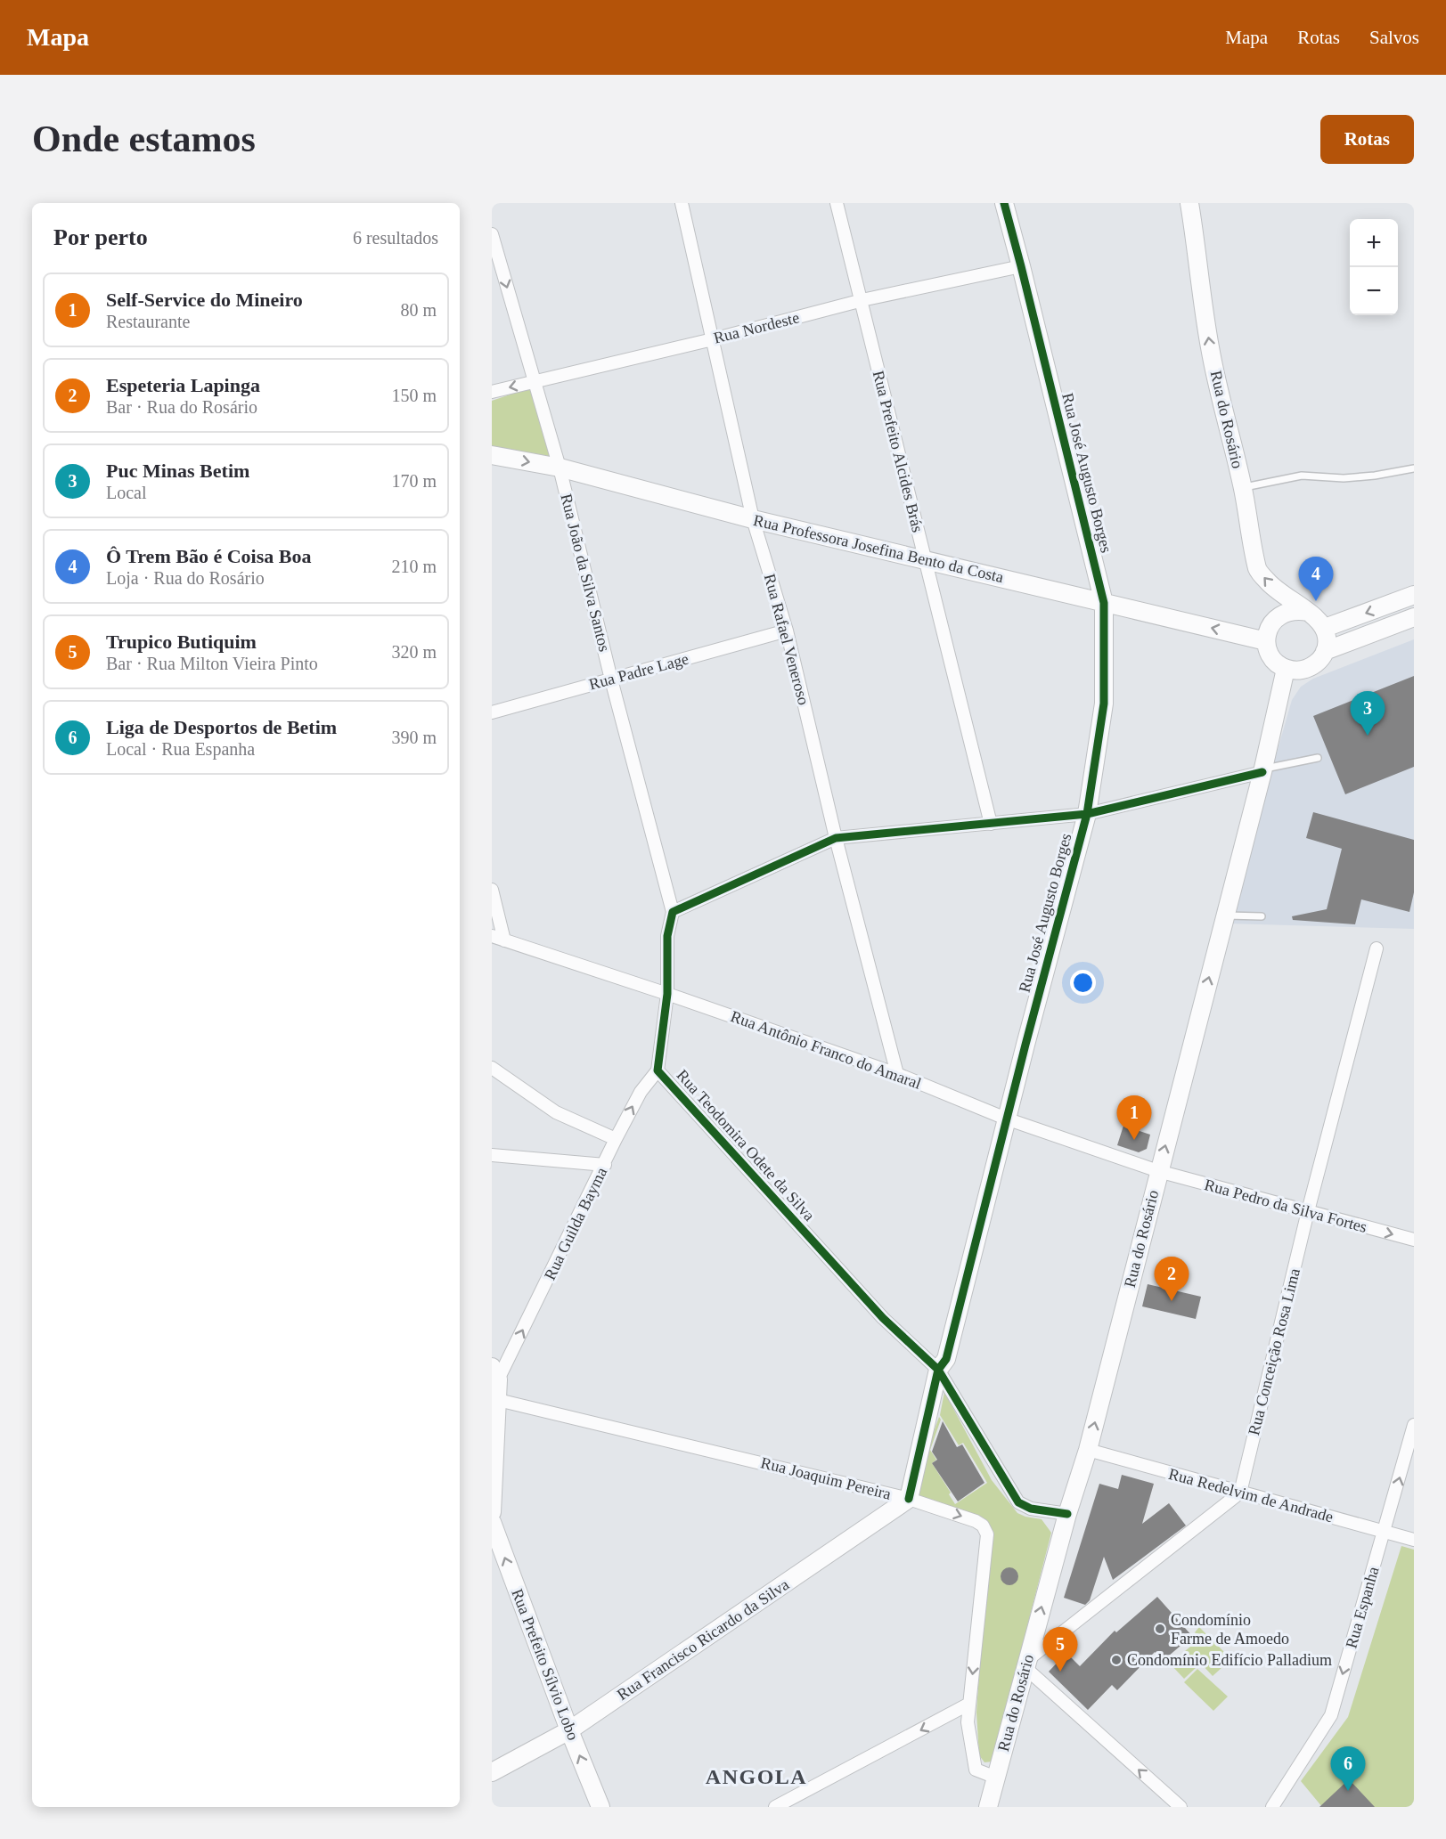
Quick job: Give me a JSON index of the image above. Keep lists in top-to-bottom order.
{
  "streets": {
    "street": [
      "Rua Nordeste",
      "Rua do Rosário",
      "Rua Prefeito Alcides Brás",
      "Rua José Augusto Borges",
      "Rua Professora Josefina Bento da Costa",
      "Rua João da Silva Santos",
      "Rua Rafael Veneroso",
      "Rua Padre Lage",
      "Rua Antônio Franco do Amaral",
      "Rua Teodomira Odete da Silva",
      "Rua Pedro da Silva Fortes",
      "Rua Guilda Bayma",
      "Rua Conceição Rosa Lima",
      "Rua Joaquim Pereira",
      "Rua Redelvim de Andrade",
      "Rua Espanha",
      "Rua Francisco Ricardo da Silva",
      "Rua Prefeito Sílvio Lobo"
    ]
  },
  "crossings": [
    ["Rua Nordeste", "Rua Prefeito Alcides Brás"],
    ["Rua Nordeste", "Rua José Augusto Borges"],
    ["Rua Nordeste", "Rua João da Silva Santos"],
    ["Rua Nordeste", "Rua Rafael Veneroso"],
    ["Rua do Rosário", "Rua Professora Josefina Bento da Costa"],
    ["Rua do Rosário", "Rua Antônio Franco do Amaral"],
    ["Rua do Rosário", "Rua Teodomira Odete da Silva"],
    ["Rua do Rosário", "Rua Pedro da Silva Fortes"],
    ["Rua do Rosário", "Rua Joaquim Pereira"],
    ["Rua do Rosário", "Rua Redelvim de Andrade"],
    ["Rua Prefeito Alcides Brás", "Rua Professora Josefina Bento da Costa"],
    ["Rua José Augusto Borges", "Rua Professora Josefina Bento da Costa"],
    ["Rua José Augusto Borges", "Rua Antônio Franco do Amaral"],
    ["Rua José Augusto Borges", "Rua Teodomira Odete da Silva"],
    ["Rua José Augusto Borges", "Rua Joaquim Pereira"],
    ["Rua José Augusto Borges", "Rua Francisco Ricardo da Silva"],
    ["Rua Professora Josefina Bento da Costa", "Rua João da Silva Santos"],
    ["Rua Professora Josefina Bento da Costa", "Rua Rafael Veneroso"],
    ["Rua João da Silva Santos", "Rua Padre Lage"],
    ["Rua João da Silva Santos", "Rua Teodomira Odete da Silva"],
    ["Rua Rafael Veneroso", "Rua Padre Lage"],
    ["Rua Rafael Veneroso", "Rua Antônio Franco do Amaral"],
    ["Rua Antônio Franco do Amaral", "Rua Teodomira Odete da Silva"],
    ["Rua Antônio Franco do Amaral", "Rua Pedro da Silva Fortes"],
    ["Rua Teodomira Odete da Silva", "Rua Guilda Bayma"],
    ["Rua Pedro da Silva Fortes", "Rua Conceição Rosa Lima"],
    ["Rua Conceição Rosa Lima", "Rua Redelvim de Andrade"],
    ["Rua Joaquim Pereira", "Rua Francisco Ricardo da Silva"],
    ["Rua Redelvim de Andrade", "Rua Espanha"],
    ["Rua Francisco Ricardo da Silva", "Rua Prefeito Sílvio Lobo"]
  ],
  "one_way": [
    "Rua do Rosário",
    "Rua Pedro da Silva Fortes",
    "Rua Guilda Bayma",
    "Rua Prefeito Sílvio Lobo"
  ],
  "districts": ["ANGOLA"],
  "places": ["Condomínio Farme de Amoedo", "Condomínio Edifício Palladium"],
  "page": {
    "header": "Mapa",
    "nav": ["Mapa", "Rotas", "Salvos"],
    "buttons": "Rotas",
    "title": "Onde estamos",
    "heading": ["Por perto", "6 resultados"],
    "map_buttons": ["+", "−"],
    "list": [
      {
        "mark": "1",
        "name": "Self-Service do Mineiro",
        "note": "Restaurante",
        "value": "80 m"
      },
      {
        "mark": "2",
        "name": "Espeteria Lapinga",
        "note": "Bar · Rua do Rosário",
        "value": "150 m"
      },
      {
        "mark": "3",
        "name": "Puc Minas Betim",
        "note": "Local",
        "value": "170 m"
      },
      {
        "mark": "4",
        "name": "Ô Trem Bão é Coisa Boa",
        "note": "Loja · Rua do Rosário",
        "value": "210 m"
      },
      {
        "mark": "5",
        "name": "Trupico Butiquim",
        "note": "Bar · Rua Milton Vieira Pinto",
        "value": "320 m"
      },
      {
        "mark": "6",
        "name": "Liga de Desportos de Betim",
        "note": "Local · Rua Espanha",
        "value": "390 m"
      }
    ],
    "pins": [
      "4",
      "3",
      "1",
      "2",
      "5",
      "6"
    ]
  }
}
